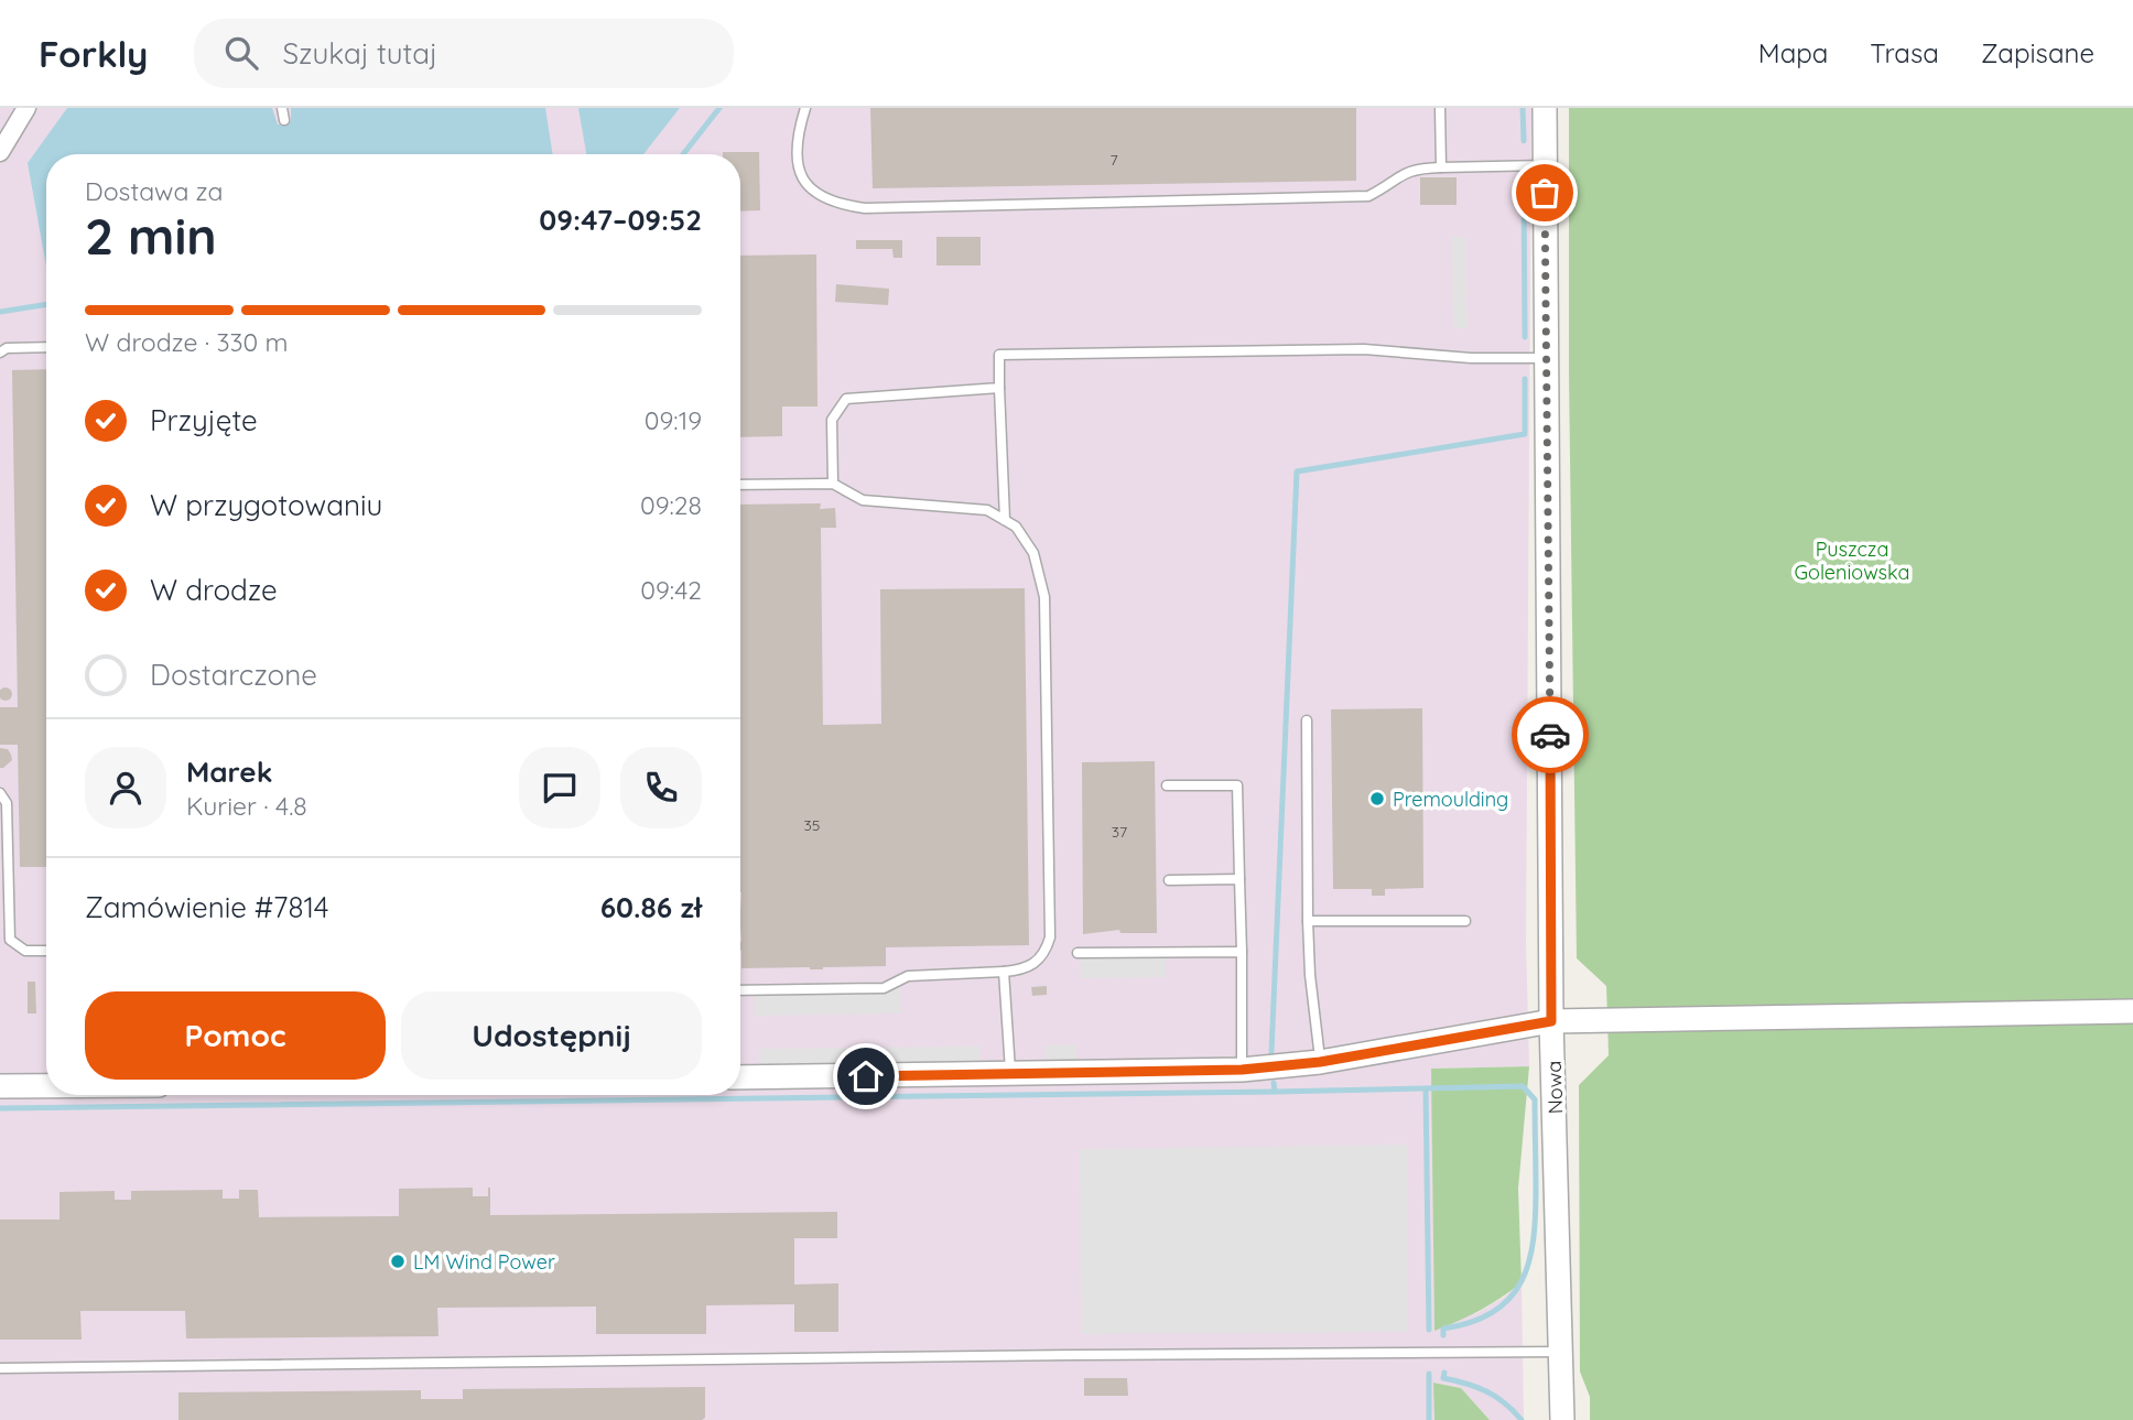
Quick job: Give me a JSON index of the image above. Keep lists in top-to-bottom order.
{
  "streets": {
    "street": ["Nowa"]
  },
  "parks": ["Puszcza Goleniowska"],
  "places": ["Premoulding", "LM Wind Power"],
  "house_numbers": ["7", "35", "37"],
  "page": {
    "header": "Forkly",
    "search": "Szukaj tutaj",
    "nav": ["Mapa", "Trasa", "Zapisane"],
    "heading": ["2 min", "Dostawa za", "09:47–09:52"],
    "panel": [
      "Marek",
      "Kurier · 4.8",
      "Zamówienie #7814",
      "60.86 zł"
    ],
    "bar": "W drodze · 330 m",
    "list": [
      ["Przyjęte", "09:19"],
      ["W przygotowaniu", "09:28"],
      ["W drodze", "09:42"],
      "Dostarczone"
    ],
    "buttons": ["Pomoc", "Udostępnij"]
  }
}
